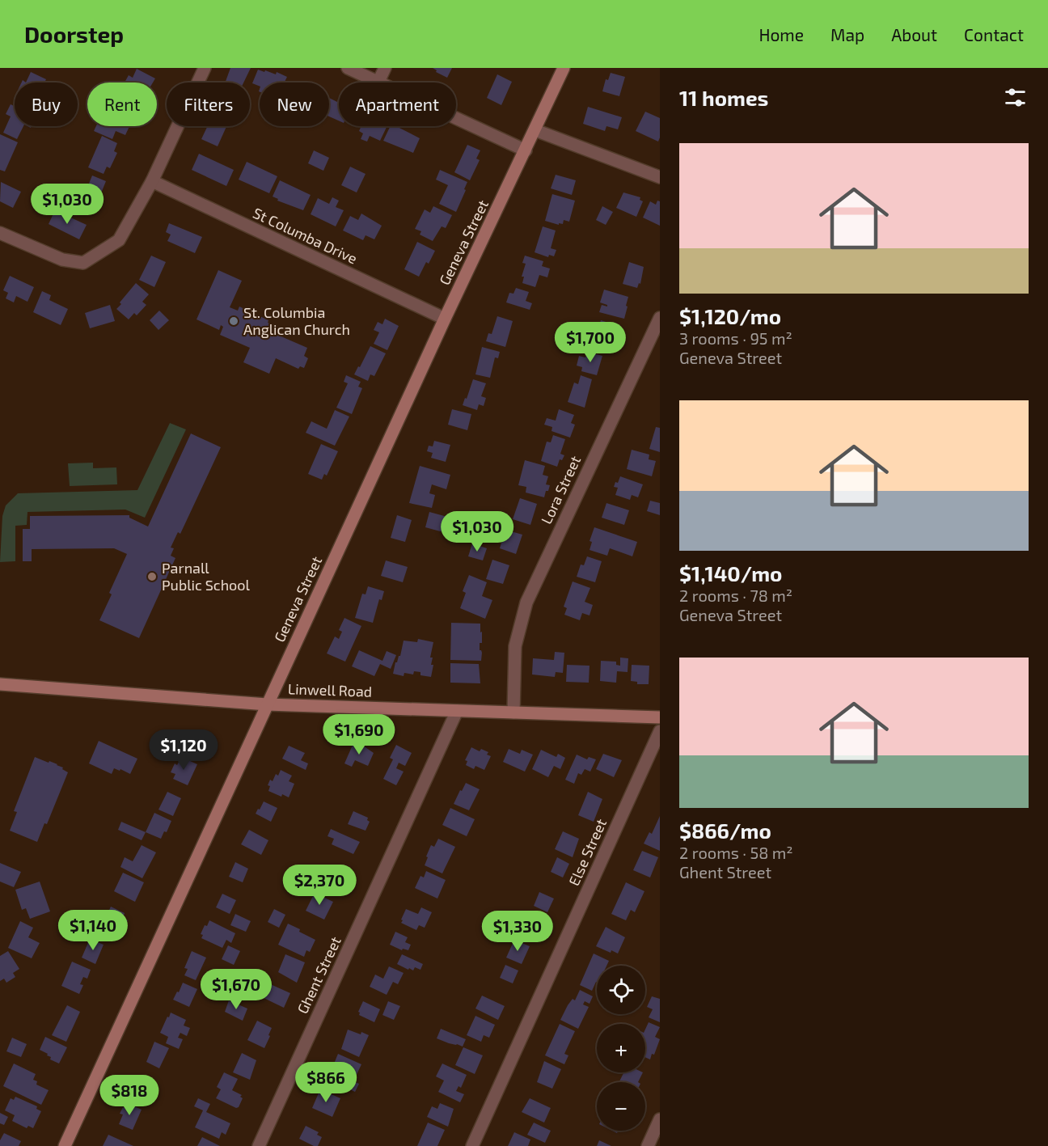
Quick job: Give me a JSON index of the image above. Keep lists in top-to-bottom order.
{
  "streets": {
    "main road": ["Geneva Street", "Linwell Road"],
    "street": [
      "St Columba Drive",
      "Lora Street",
      "Else Street",
      "Ghent Street"
    ]
  },
  "crossings": [
    ["St Columba Drive", "Geneva Street"],
    ["Geneva Street", "Linwell Road"],
    ["Lora Street", "Linwell Road"],
    ["Linwell Road", "Ghent Street"]
  ],
  "places": ["St. Columbia Anglican Church", "Parnall Public School"],
  "page": {
    "header": "Doorstep",
    "nav": [
      "Home",
      "Map",
      "About",
      "Contact"
    ],
    "heading": "11 homes",
    "chip": [
      "Buy",
      "Rent",
      "Filters",
      "New",
      "Apartment"
    ],
    "list": [
      {
        "name": "$1,120/mo",
        "note": "3 rooms · 95 m² · Geneva Street"
      },
      {
        "name": "$1,140/mo",
        "note": "2 rooms · 78 m² · Geneva Street"
      },
      {
        "name": "$866/mo",
        "note": "2 rooms · 58 m² · Ghent Street"
      }
    ],
    "price": [
      "$1,030",
      "$1,700",
      "$1,030",
      "$1,690",
      "$1,120",
      "$2,370",
      "$1,140",
      "$1,330",
      "$1,670",
      "$866",
      "$818"
    ],
    "map_buttons": ["+", "−"]
  }
}
